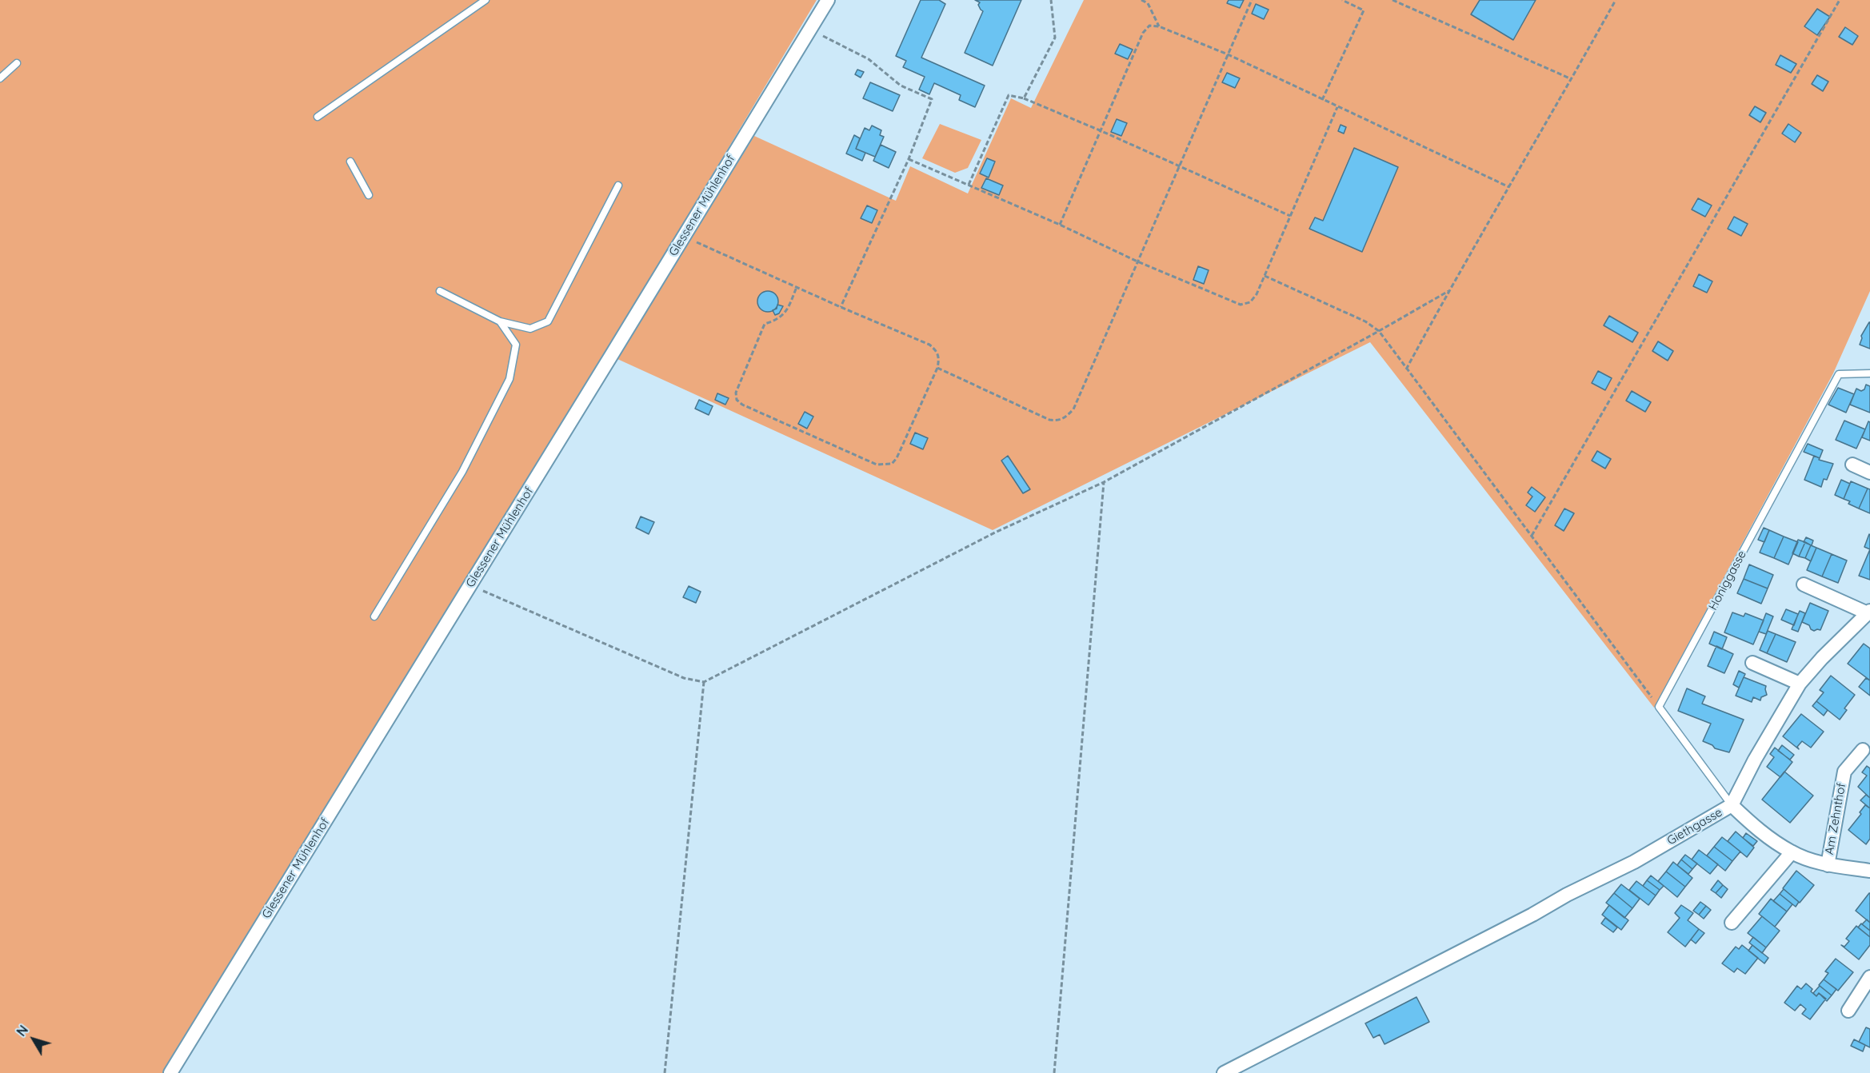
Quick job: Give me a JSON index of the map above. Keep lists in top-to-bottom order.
{
  "streets": {
    "street": ["Glessener Mühlenhof", "Am Zehnthof", "Giethgasse"],
    "lane": ["Honiggasse"]
  },
  "crossings": [
    ["Am Zehnthof", "Giethgasse"]
  ],
  "north": "top left"
}
